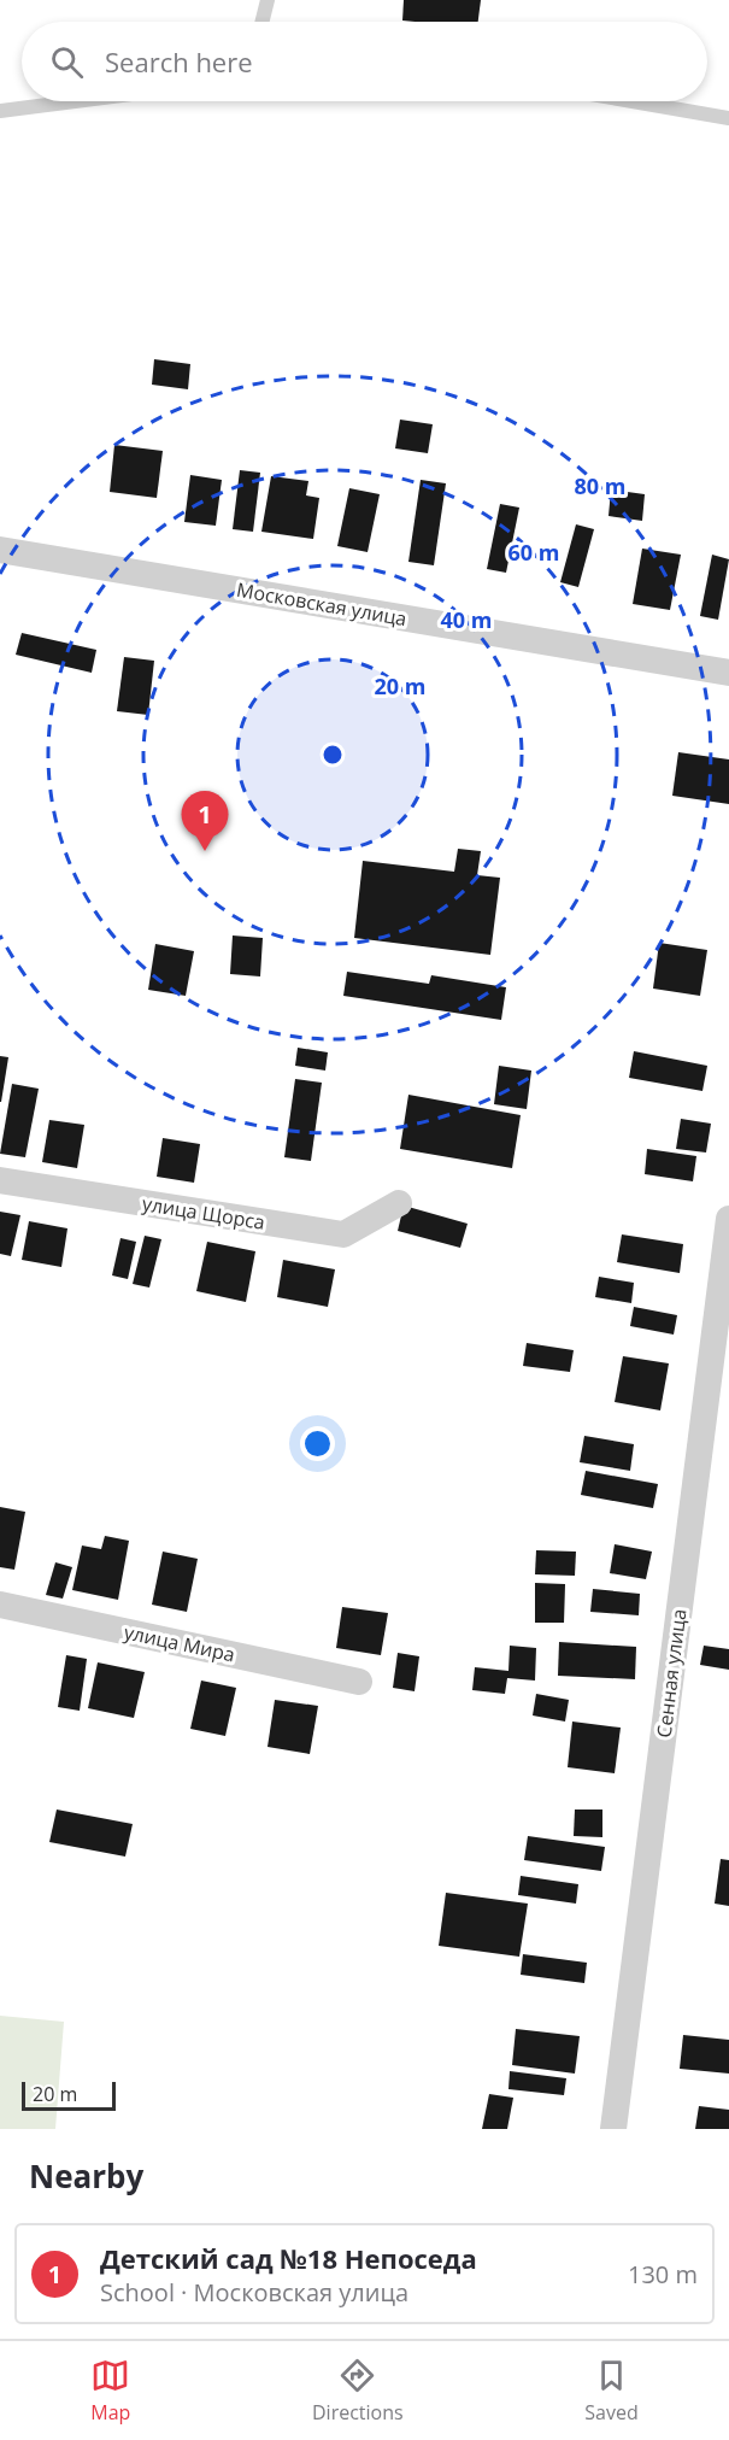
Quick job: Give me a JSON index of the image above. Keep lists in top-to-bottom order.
{
  "streets": {
    "street": [
      "Московская улица",
      "улица Щорса",
      "улица Мира",
      "Сенная улица"
    ]
  },
  "scale_bar": "20 m",
  "page": {
    "search": "Search here",
    "pins": "1",
    "scale": "20 m",
    "heading": "Nearby",
    "list": [
      {
        "mark": "1",
        "name": "Детский сад №18 Непоседа",
        "note": "School · Московская улица",
        "value": "130 m"
      }
    ],
    "nav": ["Map", "Directions", "Saved"]
  },
  "rings": [
    "80 m",
    "60 m",
    "40 m",
    "20 m"
  ]
}
